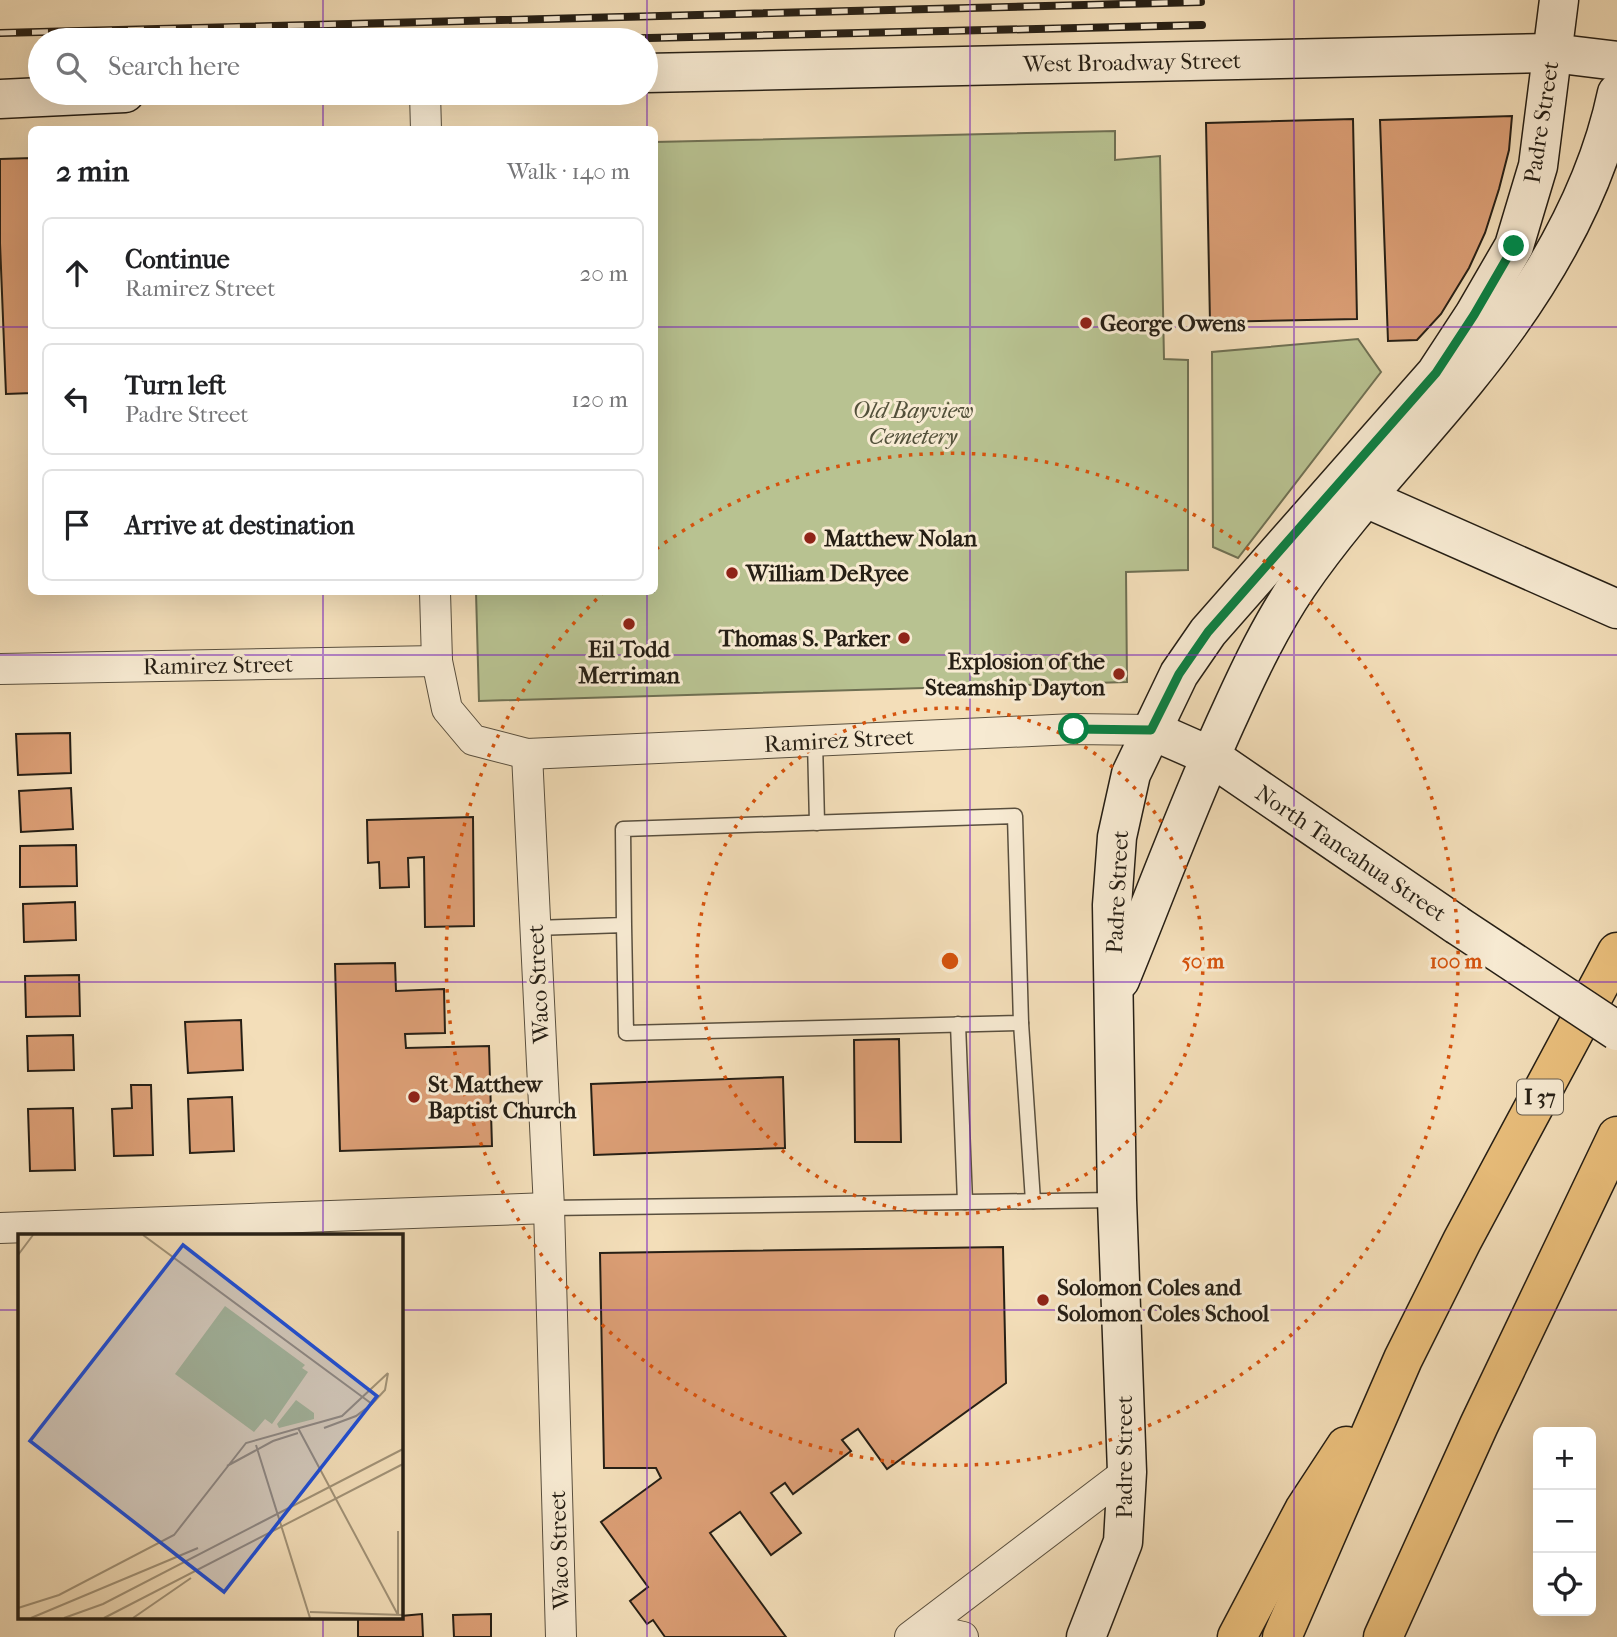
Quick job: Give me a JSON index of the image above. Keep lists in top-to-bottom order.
{
  "streets": {
    "highway": ["I 37"],
    "main road": ["West Broadway Street", "Padre Street", "North Tancahua Street"],
    "street": ["Ramirez Street", "Waco Street"]
  },
  "crossings": [
    ["West Broadway Street", "Padre Street"],
    ["Padre Street", "Ramirez Street"],
    ["Padre Street", "North Tancahua Street"],
    ["Ramirez Street", "North Tancahua Street"],
    ["Ramirez Street", "Waco Street"]
  ],
  "parks": ["Old Bayview Cemetery"],
  "places": [
    "George Owens",
    "Matthew Nolan",
    "William DeRyee",
    "Eil Todd Merriman",
    "Thomas S. Parker",
    "Explosion of the Steamship Dayton",
    "St Matthew Baptist Church",
    "Solomon Coles and Solomon Coles School"
  ],
  "page": {
    "search": "Search here",
    "heading": ["2 min", "Walk · 140 m"],
    "list": [
      ["Continue", "Ramirez Street", "20 m"],
      ["Turn left", "Padre Street", "120 m"],
      "Arrive at destination"
    ],
    "map_buttons": ["+", "−"]
  },
  "rings": ["50 m", "100 m"]
}
